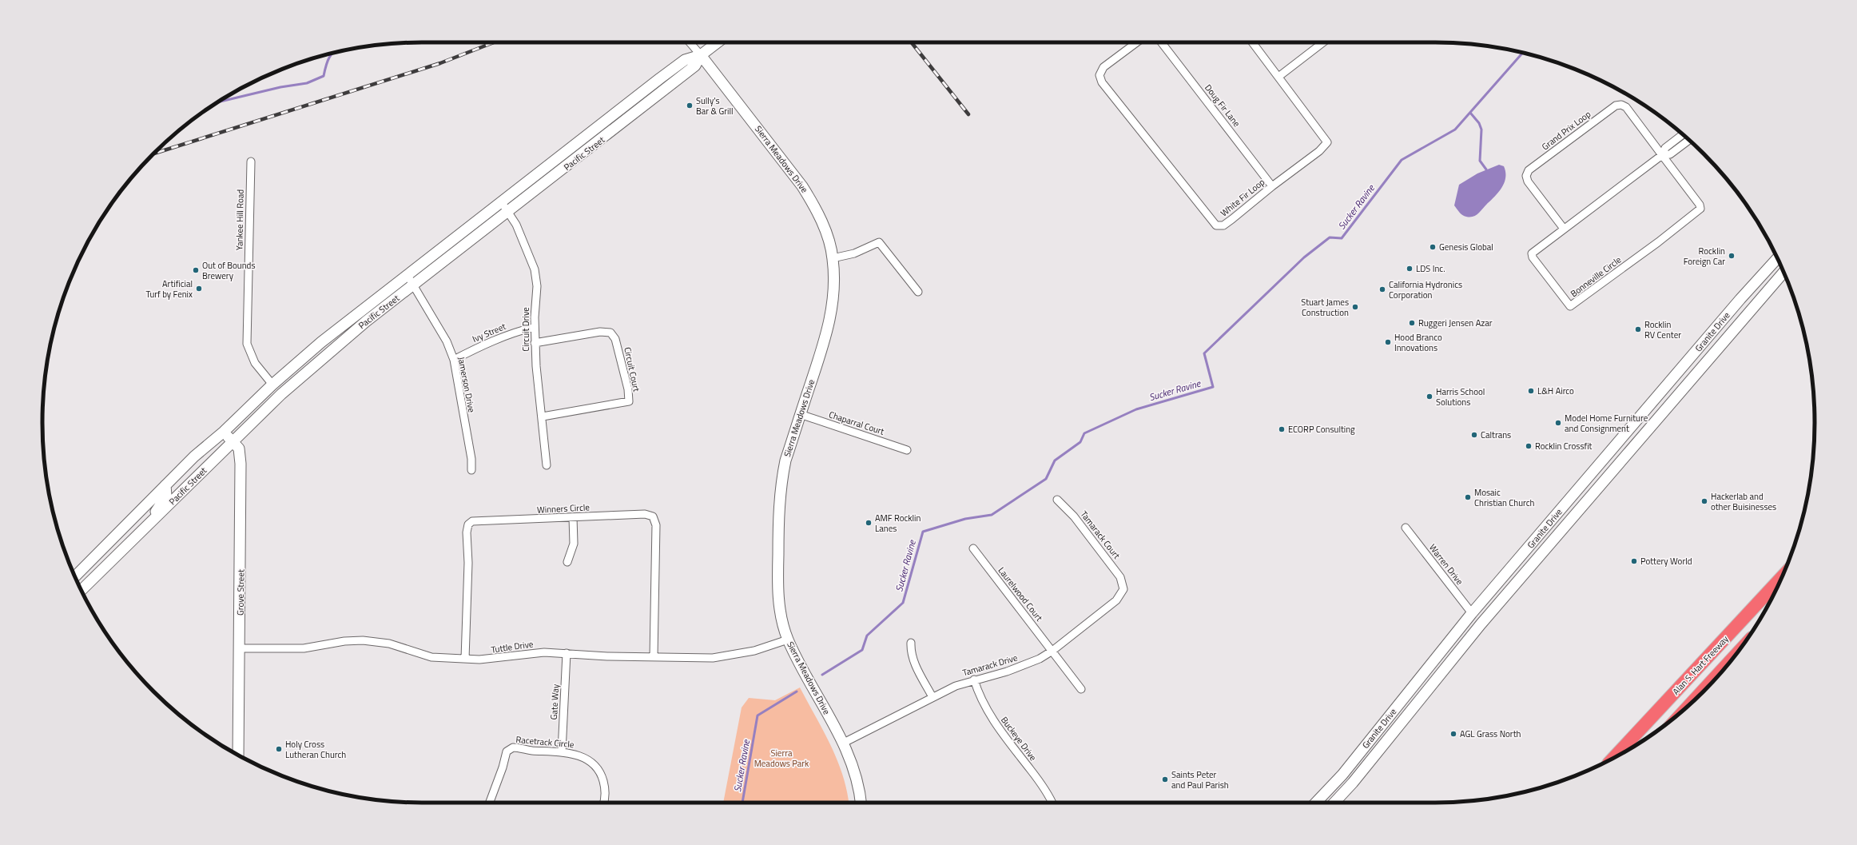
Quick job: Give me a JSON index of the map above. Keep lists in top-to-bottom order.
{
  "streets": {
    "highway": ["Alan S. Hart Freeway"],
    "street": [
      "Doug Fir Lane",
      "Grand Prix Loop",
      "Pacific Street",
      "Sierra Meadows Drive",
      "White Fir Loop",
      "Yankee Hill Road",
      "Bonneville Circle",
      "Circuit Drive",
      "Granite Drive",
      "Ivy Street",
      "Circuit Court",
      "Jamerson Drive",
      "Chaparral Court",
      "Winners Circle",
      "Tamarack Court",
      "Warren Drive",
      "Grove Street",
      "Laurelwood Court",
      "Tuttle Drive",
      "Tamarack Drive",
      "Gate Way",
      "Buckeye Drive",
      "Racetrack Circle"
    ]
  },
  "crossings": [
    ["Doug Fir Lane", "White Fir Loop"],
    ["Grand Prix Loop", "Bonneville Circle"],
    ["Pacific Street", "Sierra Meadows Drive"],
    ["Pacific Street", "Yankee Hill Road"],
    ["Pacific Street", "Circuit Drive"],
    ["Pacific Street", "Jamerson Drive"],
    ["Pacific Street", "Grove Street"],
    ["Sierra Meadows Drive", "Chaparral Court"],
    ["Sierra Meadows Drive", "Tuttle Drive"],
    ["Sierra Meadows Drive", "Tamarack Drive"],
    ["Circuit Drive", "Ivy Street"],
    ["Circuit Drive", "Circuit Court"],
    ["Granite Drive", "Warren Drive"],
    ["Ivy Street", "Jamerson Drive"],
    ["Winners Circle", "Tuttle Drive"],
    ["Tamarack Court", "Tamarack Drive"],
    ["Grove Street", "Tuttle Drive"],
    ["Laurelwood Court", "Tamarack Drive"],
    ["Tuttle Drive", "Gate Way"],
    ["Tamarack Drive", "Buckeye Drive"],
    ["Gate Way", "Racetrack Circle"]
  ],
  "water": ["Sucker Ravine"],
  "parks": ["Sierra Meadows Park"],
  "places": [
    "Sully's Bar & Grill",
    "Genesis Global",
    "Rocklin Foreign Car",
    "LDS Inc.",
    "Out of Bounds Brewery",
    "Artificial Turf by Fenix",
    "California Hydronics Corporation",
    "Stuart James Construction",
    "Ruggeri Jensen Azar",
    "Rocklin RV Center",
    "Hood Branco Innovations",
    "L&H Airco",
    "Harris School Solutions",
    "Model Home Furniture and Consignment",
    "ECORP Consulting",
    "Caltrans",
    "Rocklin Crossfit",
    "Mosaic Christian Church",
    "Hackerlab and other Buisinesses",
    "AMF Rocklin Lanes",
    "Pottery World",
    "AGL Grass North",
    "Holy Cross Lutheran Church",
    "Saints Peter and Paul Parish"
  ]
}
